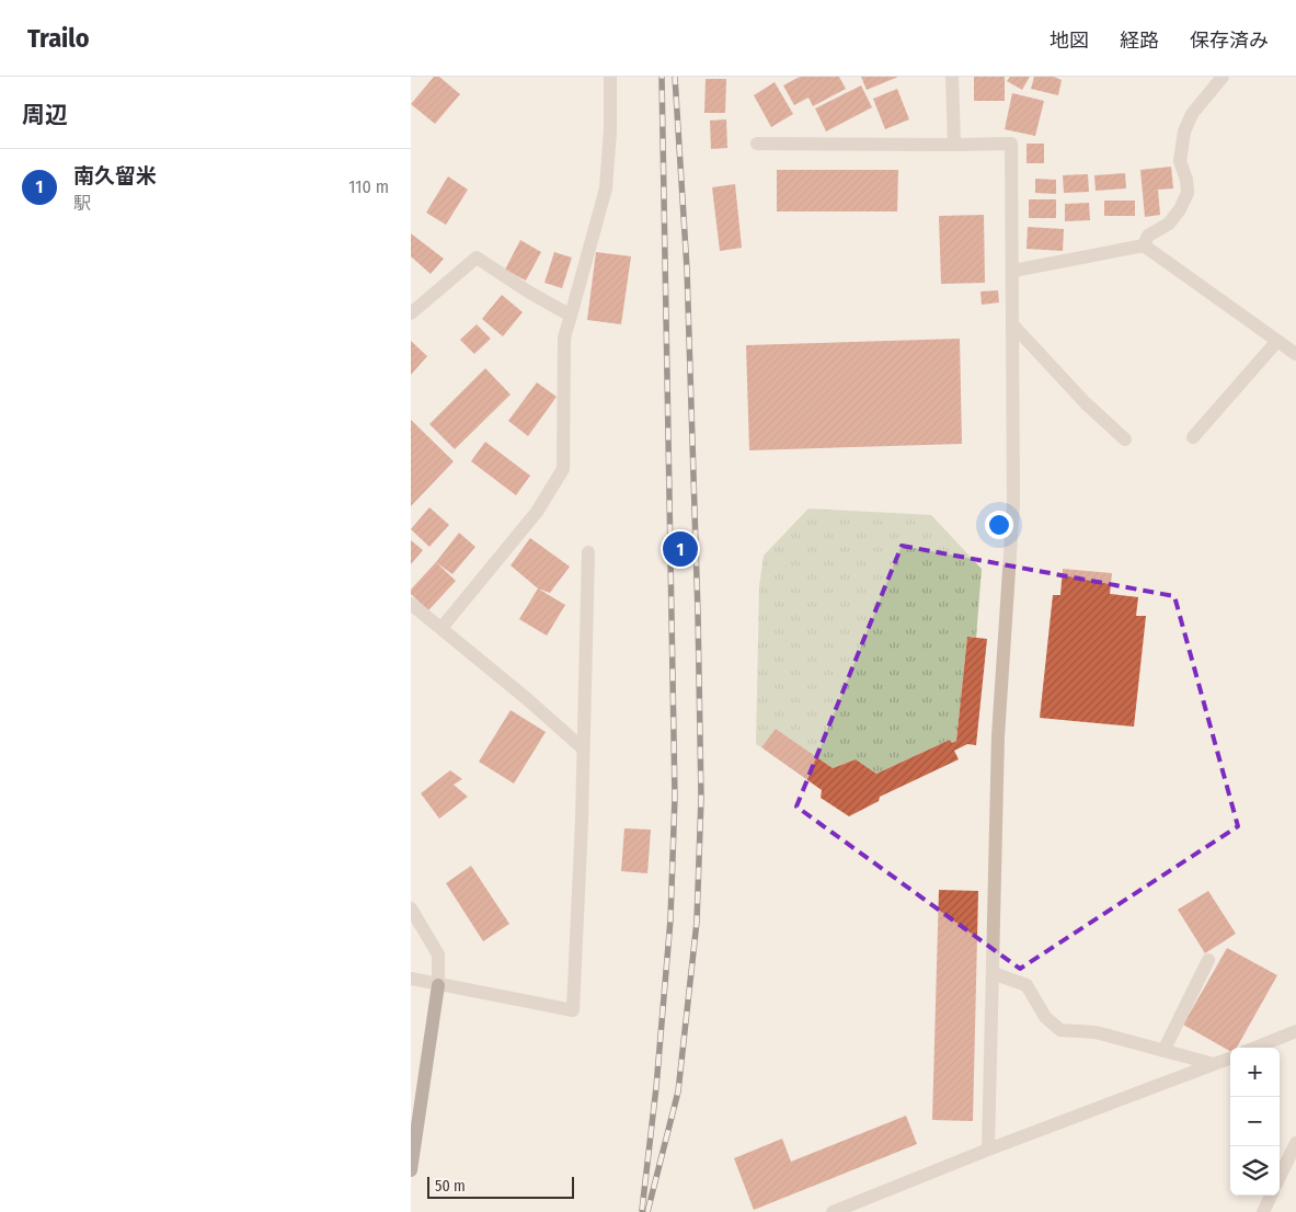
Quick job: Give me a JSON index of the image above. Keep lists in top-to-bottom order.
{
  "scale_bar": "50 m",
  "page": {
    "header": "Trailo",
    "nav": ["地図", "経路", "保存済み"],
    "heading": "周辺",
    "list": [
      {
        "mark": "1",
        "name": "南久留米",
        "note": "駅",
        "value": "110 m"
      }
    ],
    "pins": "1",
    "map_buttons": ["+", "−"],
    "scale": "50 m"
  }
}
